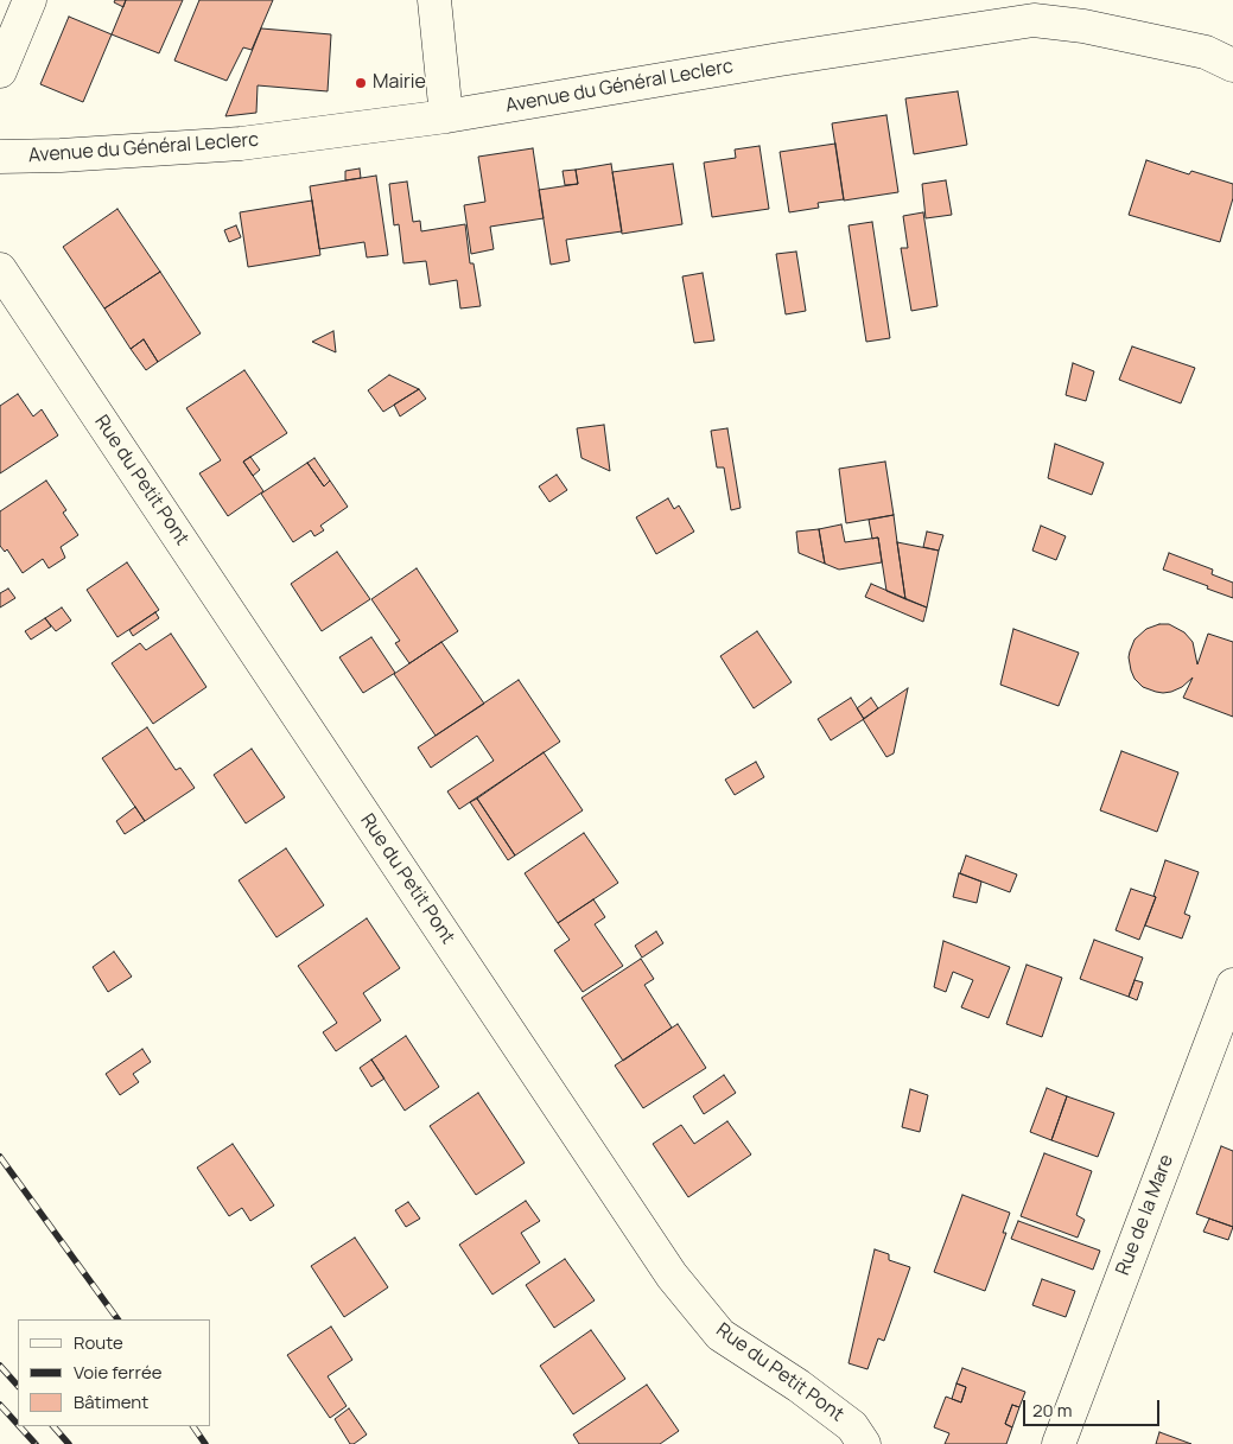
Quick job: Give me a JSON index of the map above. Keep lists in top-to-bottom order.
{
  "streets": {
    "street": ["Avenue du Général Leclerc", "Rue du Petit Pont", "Rue de la Mare"]
  },
  "places": ["Mairie"],
  "legend": ["Route", "Voie ferrée", "Bâtiment"],
  "scale_bar": "20 m"
}
